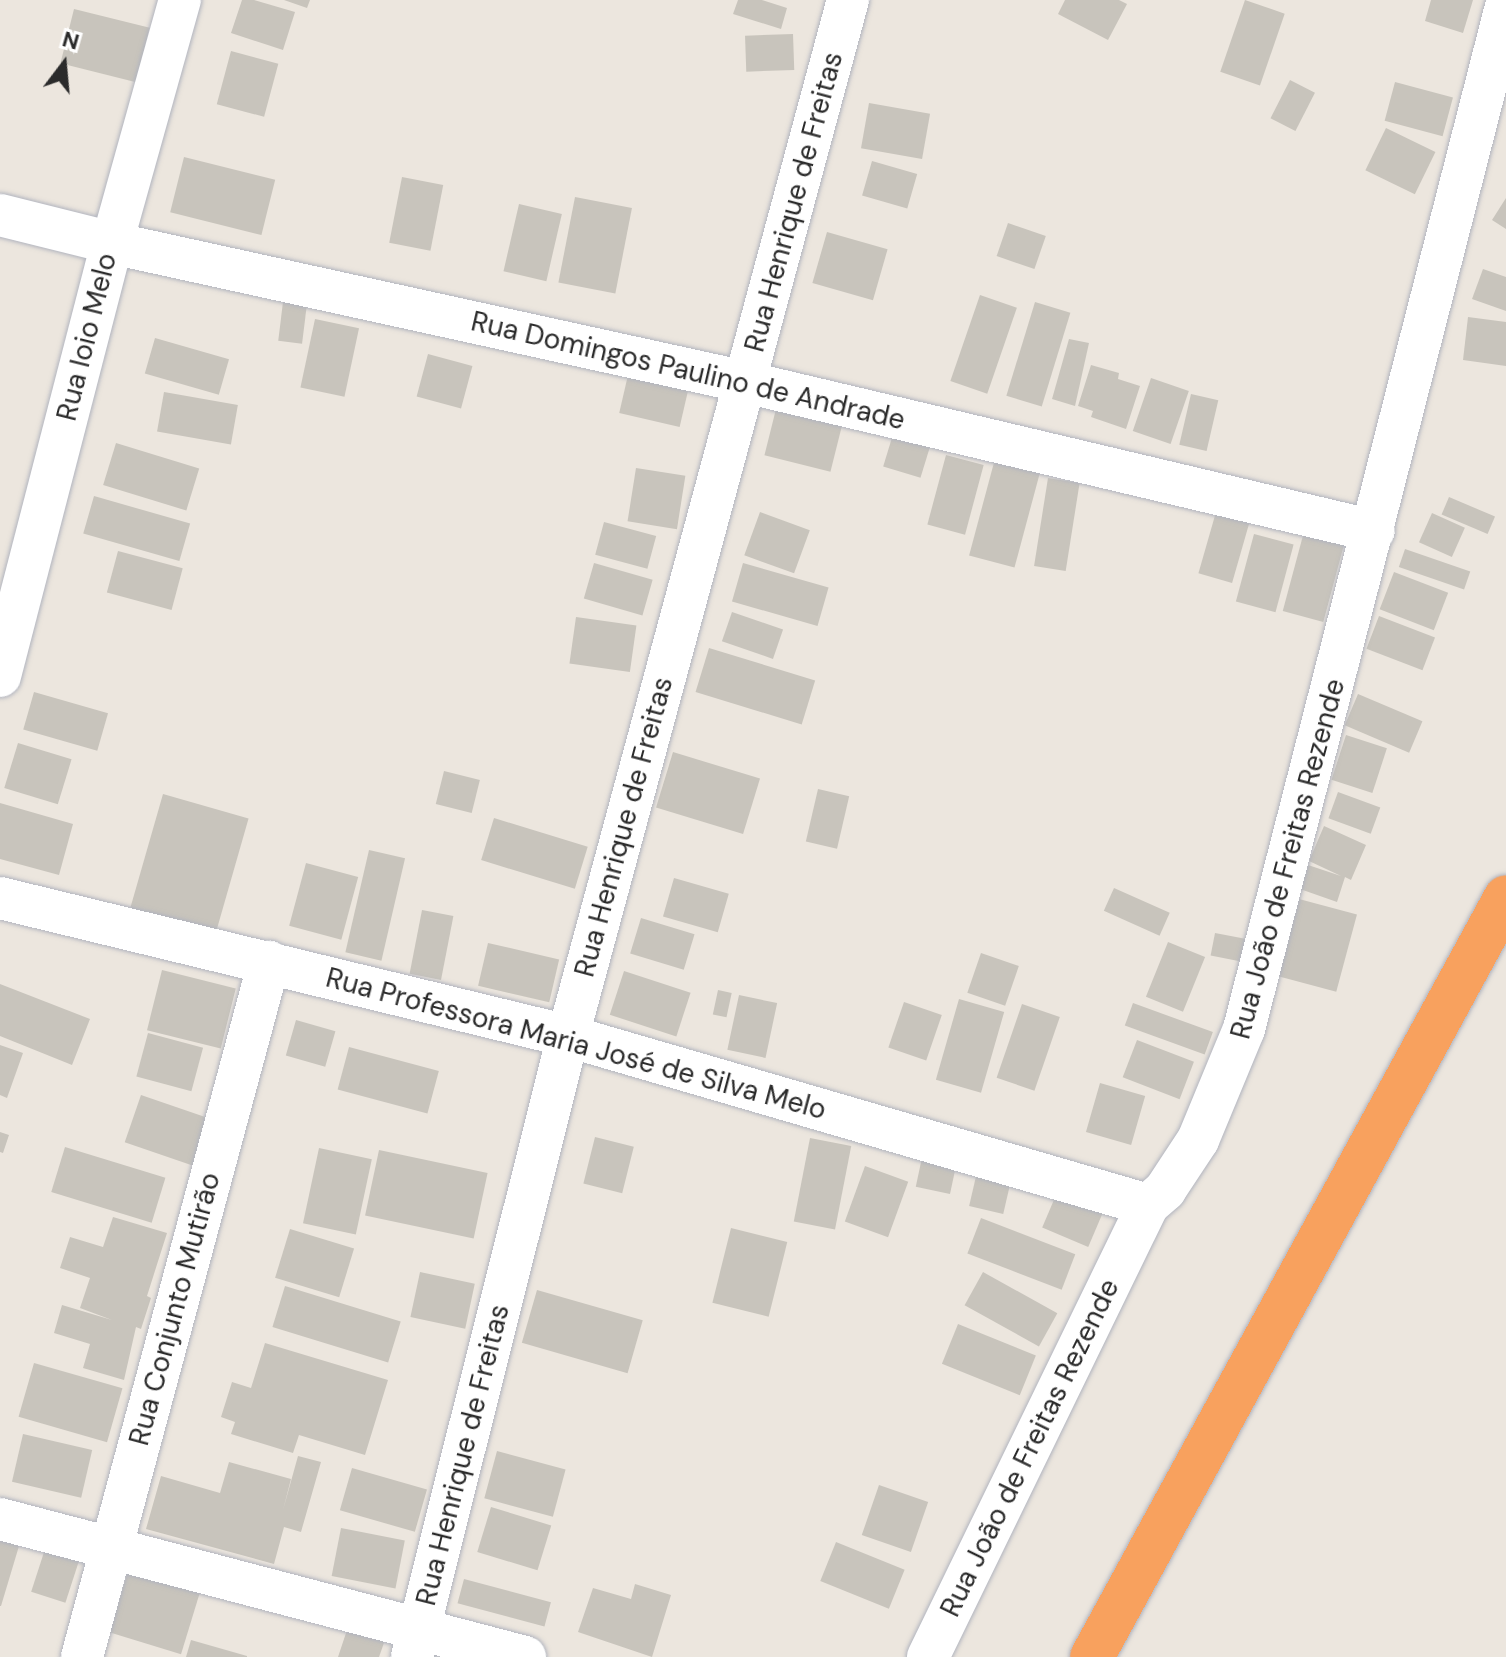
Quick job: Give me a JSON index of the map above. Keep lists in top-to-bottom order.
{
  "streets": {
    "street": [
      "Rua Henrique de Freitas",
      "Rua Ioio Melo",
      "Rua Domingos Paulino de Andrade",
      "Rua João de Freitas Rezende",
      "Rua Professora Maria José de Silva Melo",
      "Rua Conjunto Mutirão"
    ]
  },
  "crossings": [
    ["Rua Henrique de Freitas", "Rua Domingos Paulino de Andrade"],
    ["Rua Henrique de Freitas", "Rua Professora Maria José de Silva Melo"],
    ["Rua Ioio Melo", "Rua Domingos Paulino de Andrade"],
    ["Rua Domingos Paulino de Andrade", "Rua João de Freitas Rezende"],
    ["Rua João de Freitas Rezende", "Rua Professora Maria José de Silva Melo"],
    ["Rua Professora Maria José de Silva Melo", "Rua Conjunto Mutirão"]
  ],
  "north": "top"
}
